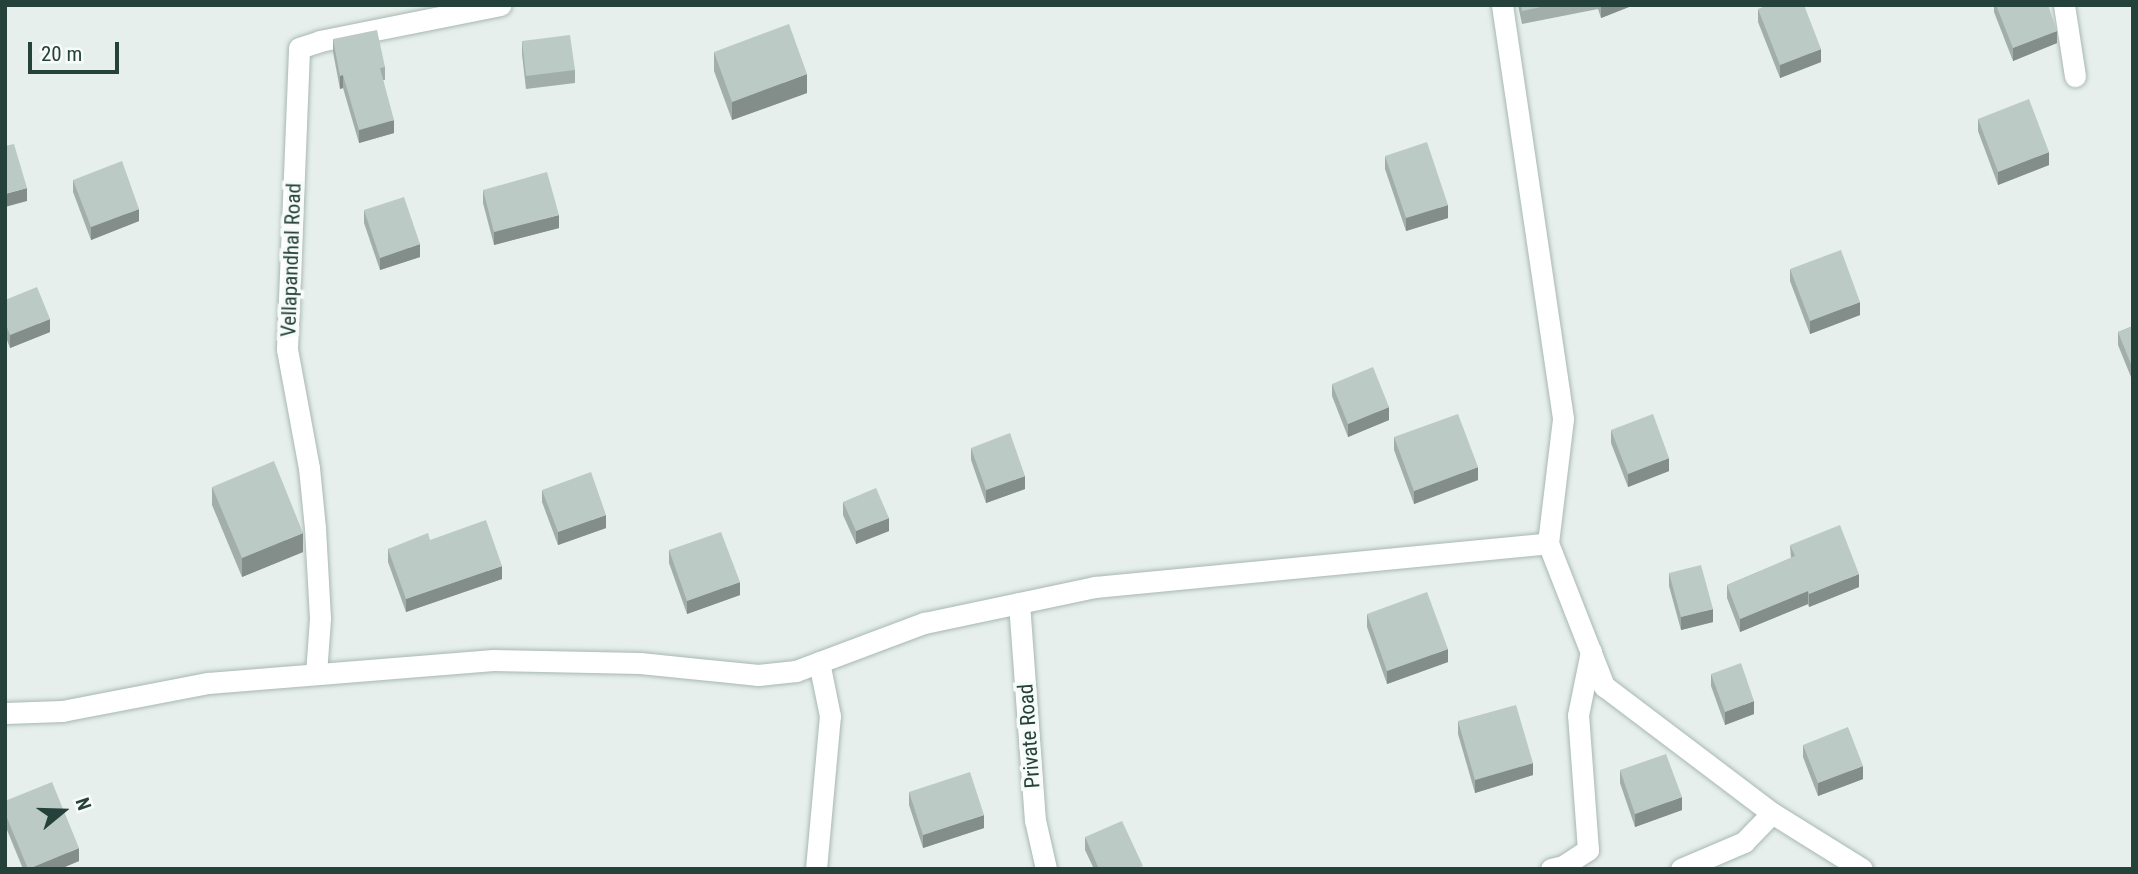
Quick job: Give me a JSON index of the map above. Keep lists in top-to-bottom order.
{
  "streets": {
    "street": ["Vellapandhal Road", "Private Road"]
  },
  "scale_bar": "20 m",
  "north": "right"
}
